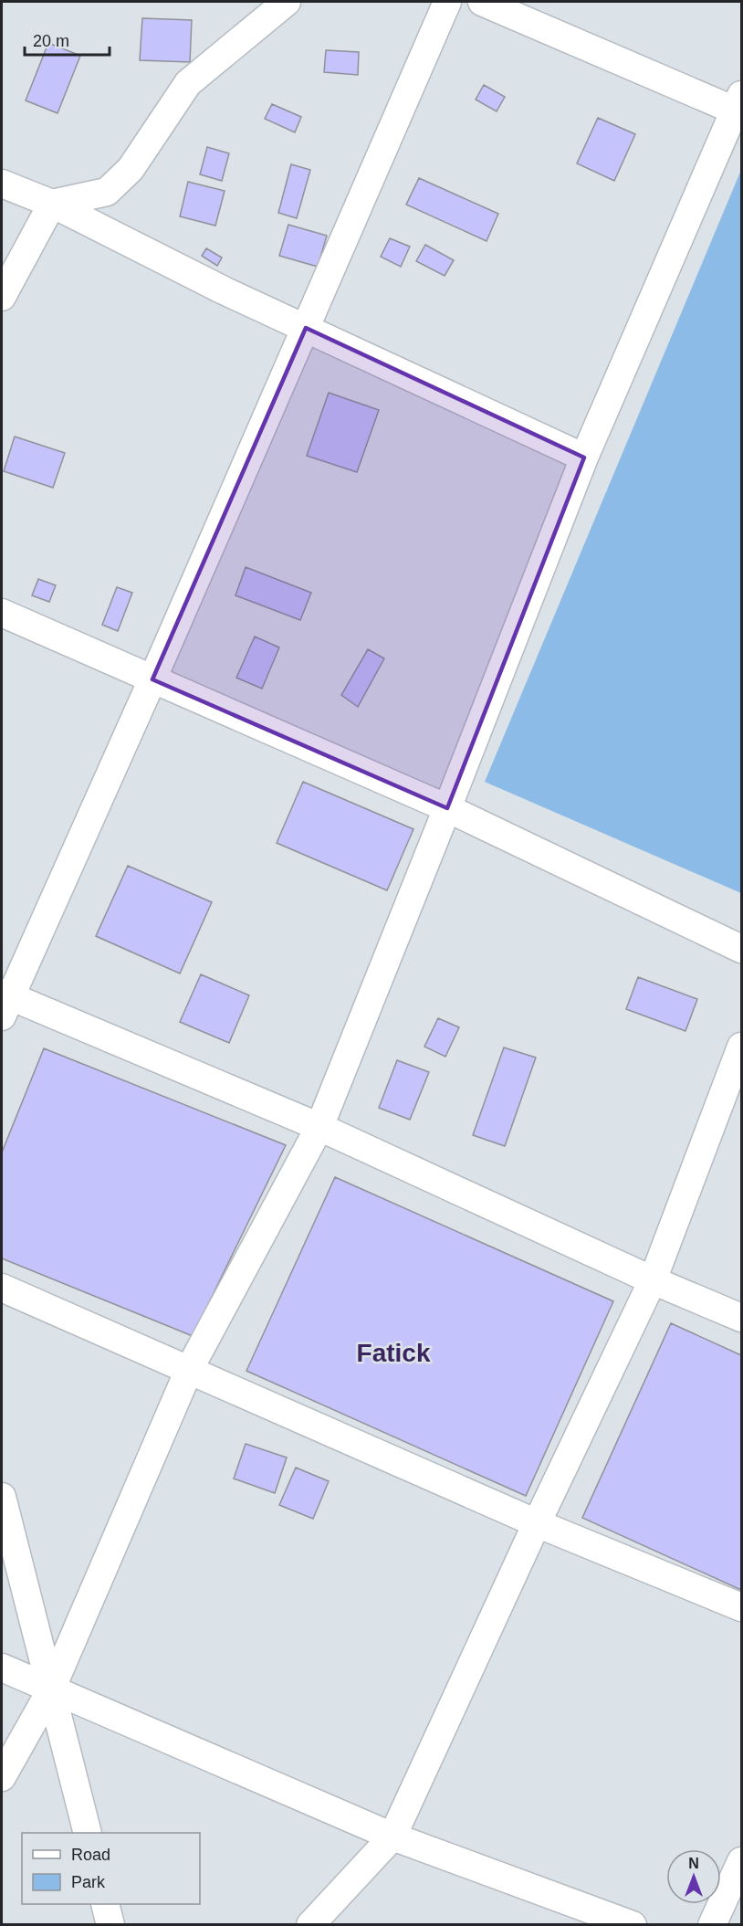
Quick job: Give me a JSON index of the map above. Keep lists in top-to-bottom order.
{
  "districts": ["Fatick"],
  "legend": ["Road", "Park"],
  "scale_bar": "20 m",
  "north": "top"
}
